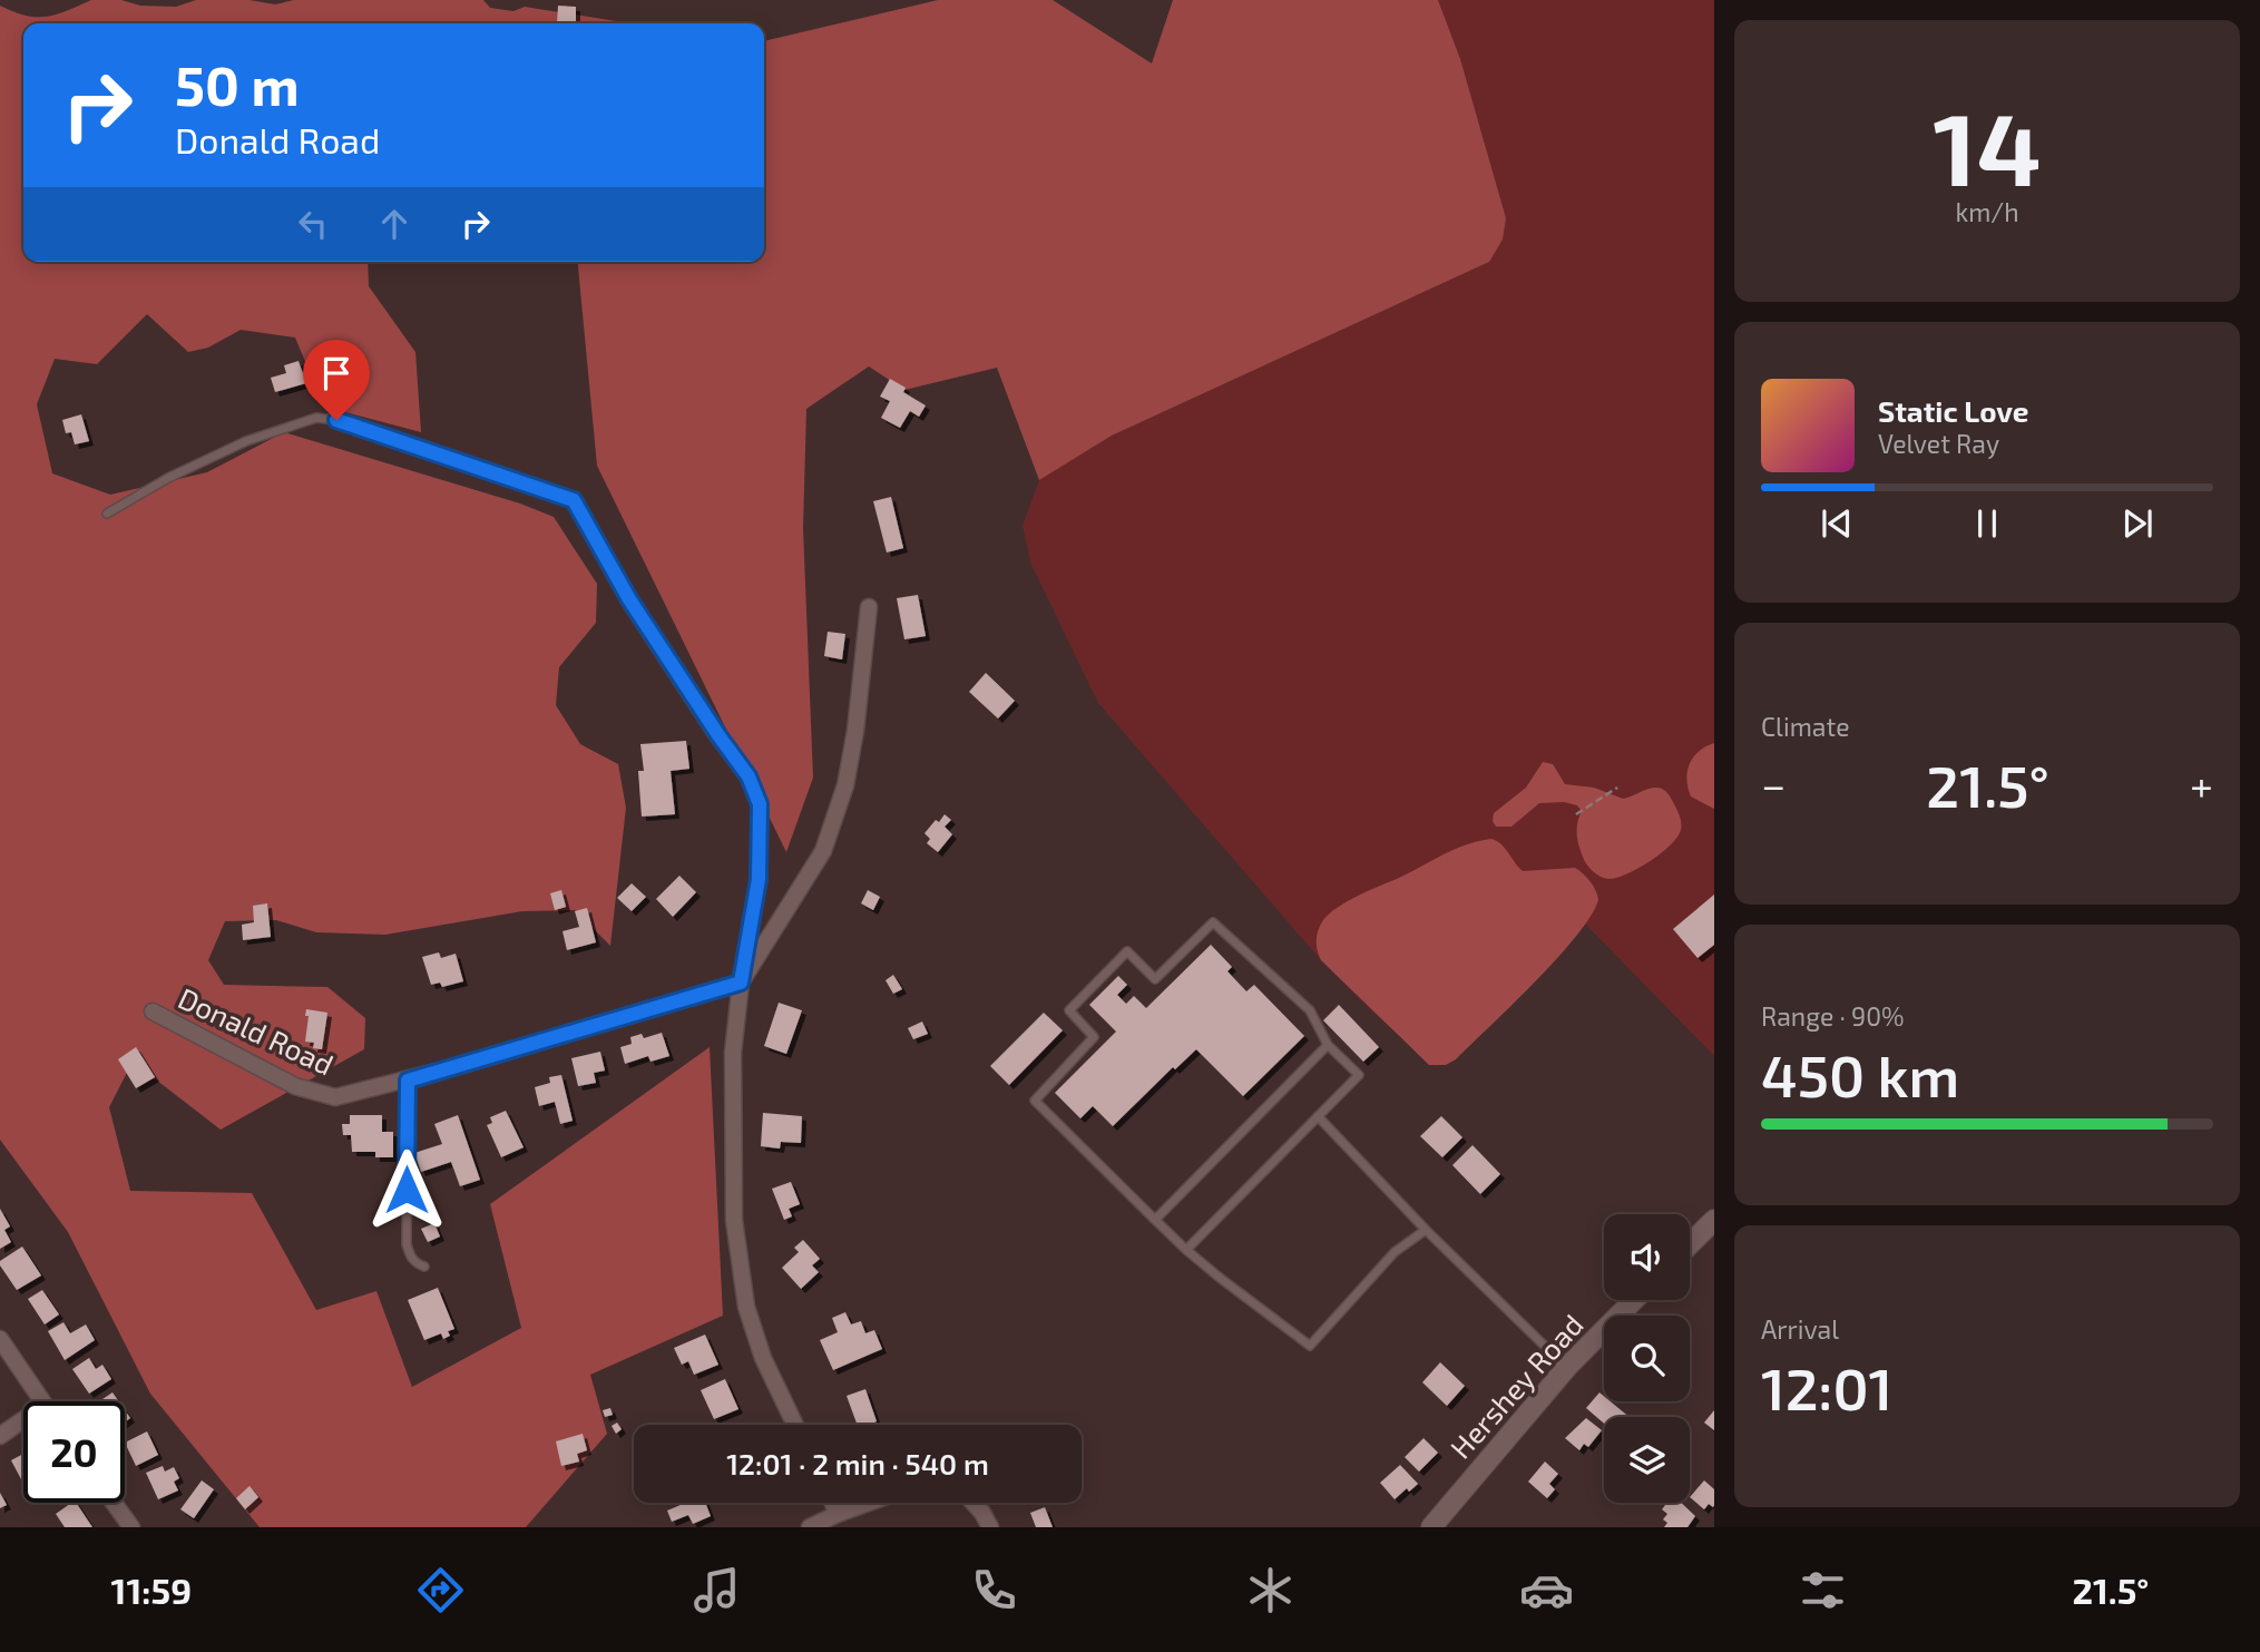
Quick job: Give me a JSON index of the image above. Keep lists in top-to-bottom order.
{
  "streets": {
    "street": ["Donald Road", "Hershey Road"]
  },
  "page": {
    "tile": [
      ["14", "km/h"],
      "Climate",
      ["Range · 90%", "450 km"],
      ["Arrival", "12:01"]
    ],
    "turn": ["50 m", "Donald Road"],
    "song": ["Static Love", "Velvet Ray"],
    "heat": ["−", "21.5°", "+"],
    "limit": "20",
    "trip": "12:01 · 2 min · 540 m",
    "tabs": ["11:59", "21.5°"]
  }
}
